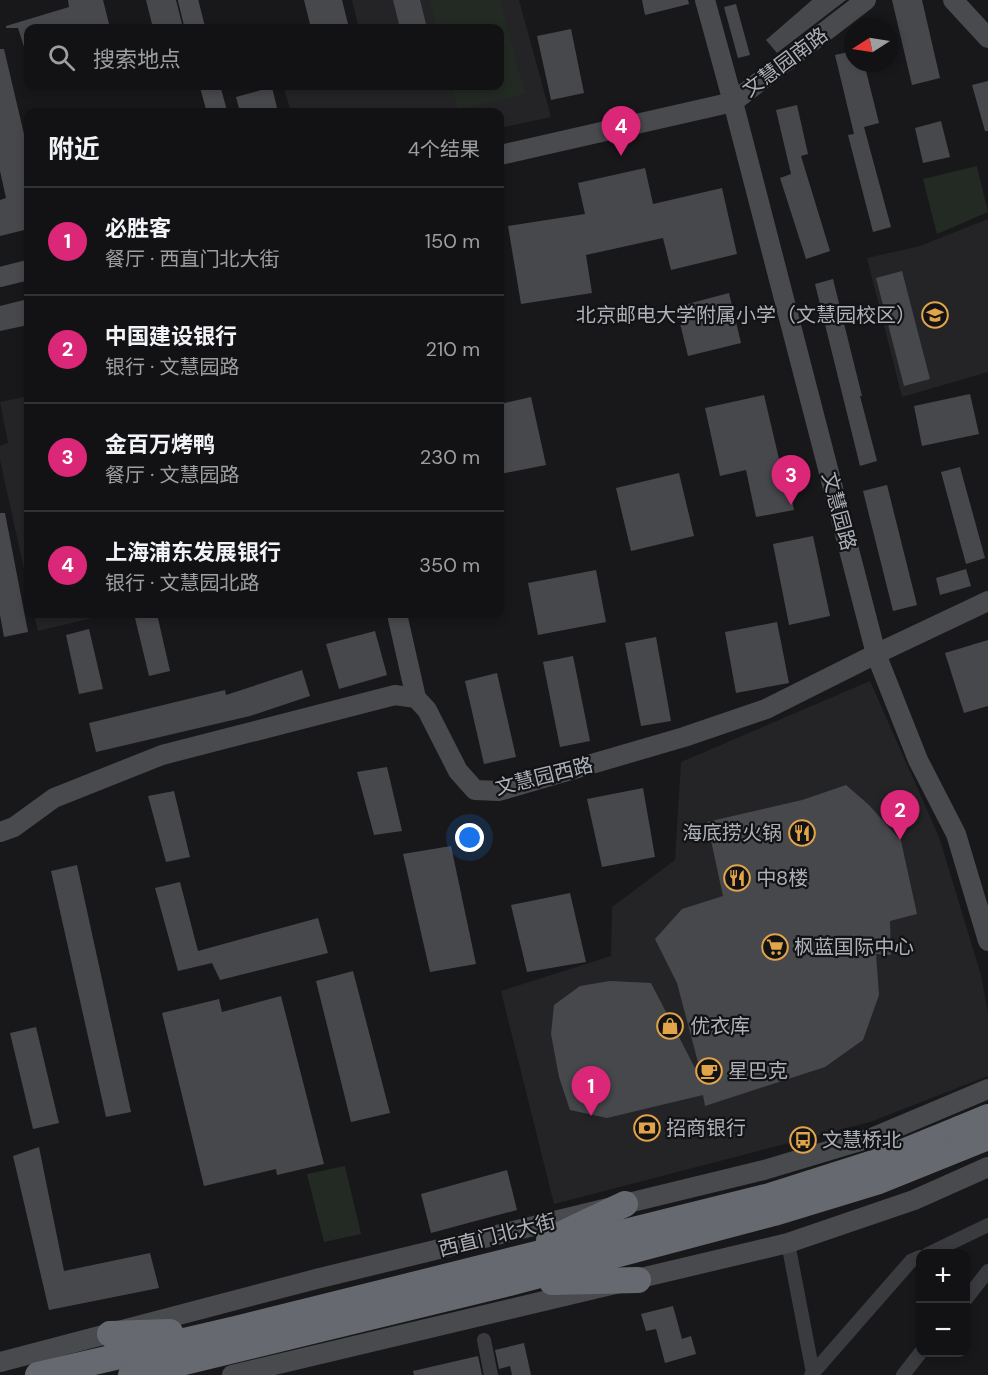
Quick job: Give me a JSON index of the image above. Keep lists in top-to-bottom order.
{
  "streets": {
    "highway": ["西直门北大街"],
    "street": ["文慧园南路", "文慧园路", "文慧园西路"]
  },
  "crossings": [
    ["文慧园南路", "文慧园路"],
    ["文慧园路", "文慧园西路"]
  ],
  "places": {
    "school or university": ["北京邮电大学附属小学（文慧园校区）"],
    "restaurant": ["海底捞火锅", "中8楼"],
    "supermarket": ["枫蓝国际中心"],
    "shop": ["优衣库"],
    "cafe": ["星巴克"],
    "bank": ["招商银行"],
    "bus stop": ["文慧桥北"]
  },
  "north": "left",
  "page": {
    "search": "搜索地点",
    "pins": [
      "4",
      "3",
      "2",
      "1"
    ],
    "heading": ["附近", "4个结果"],
    "list": [
      {
        "mark": "1",
        "name": "必胜客",
        "note": "餐厅 · 西直门北大街",
        "value": "150 m"
      },
      {
        "mark": "2",
        "name": "中国建设银行",
        "note": "银行 · 文慧园路",
        "value": "210 m"
      },
      {
        "mark": "3",
        "name": "金百万烤鸭",
        "note": "餐厅 · 文慧园路",
        "value": "230 m"
      },
      {
        "mark": "4",
        "name": "上海浦东发展银行",
        "note": "银行 · 文慧园北路",
        "value": "350 m"
      }
    ],
    "map_buttons": ["+", "−"]
  }
}
